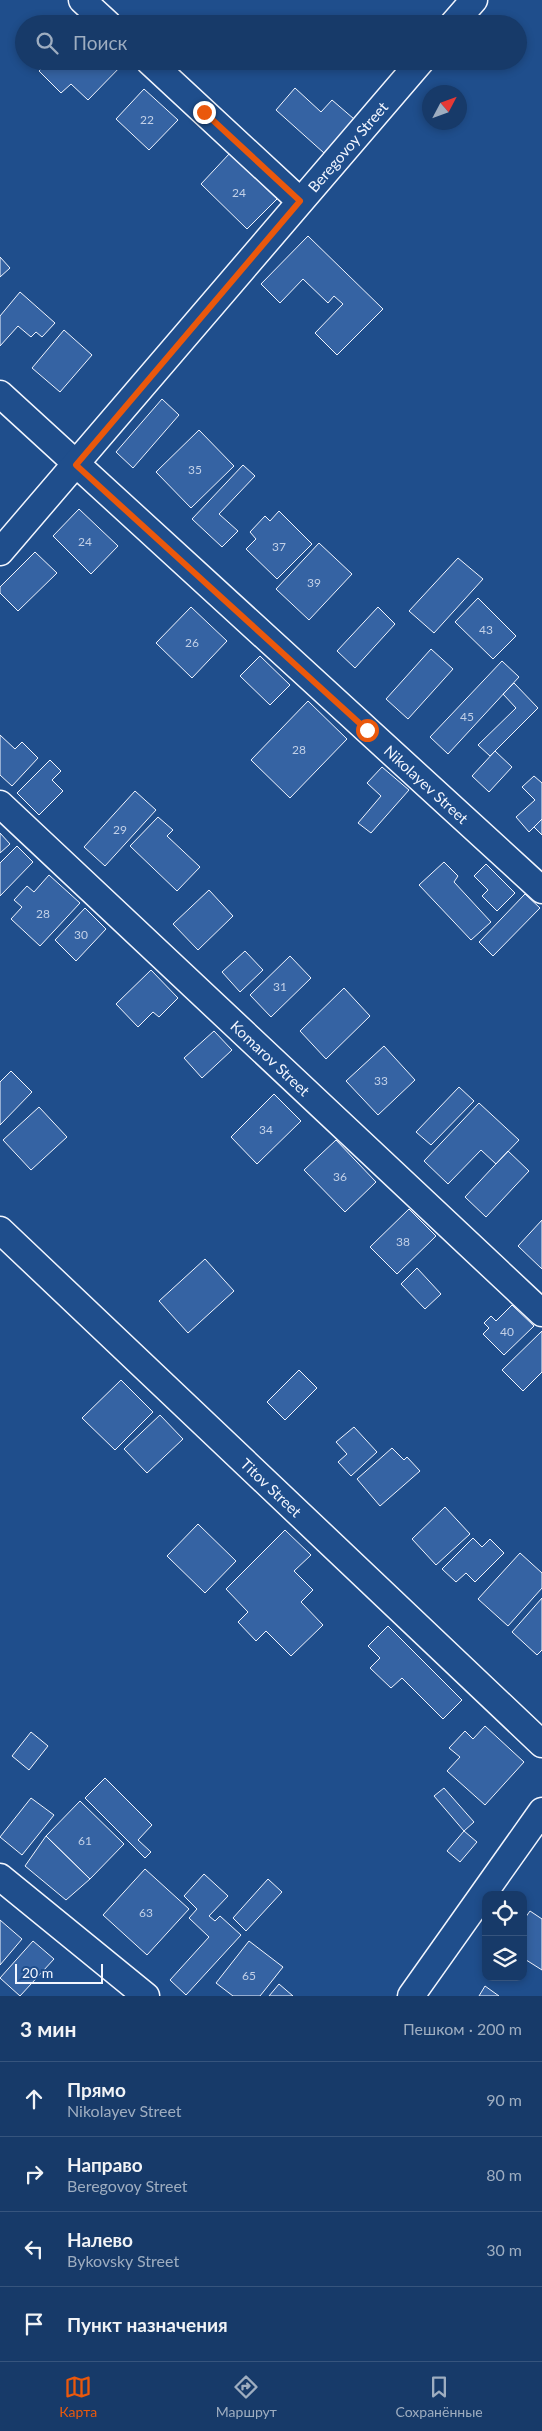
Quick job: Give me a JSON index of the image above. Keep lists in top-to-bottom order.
{
  "streets": {
    "street": [
      "Beregovoy Street",
      "Nikolayev Street",
      "Komarov Street",
      "Titov Street"
    ]
  },
  "crossings": [
    ["Beregovoy Street", "Nikolayev Street"]
  ],
  "house_numbers": [
    "22",
    "24",
    "35",
    "24",
    "37",
    "39",
    "43",
    "26",
    "45",
    "28",
    "29",
    "28",
    "30",
    "31",
    "33",
    "34",
    "36",
    "38",
    "40",
    "61",
    "63",
    "65"
  ],
  "scale_bar": "20 m",
  "north": "top right",
  "page": {
    "search": "Поиск",
    "scale": "20 m",
    "heading": ["3 мин", "Пешком · 200 m"],
    "list": [
      ["Прямо", "Nikolayev Street", "90 m"],
      ["Направо", "Beregovoy Street", "80 m"],
      ["Налево", "Bykovsky Street", "30 m"],
      "Пункт назначения"
    ],
    "nav": ["Карта", "Маршрут", "Сохранённые"]
  }
}
